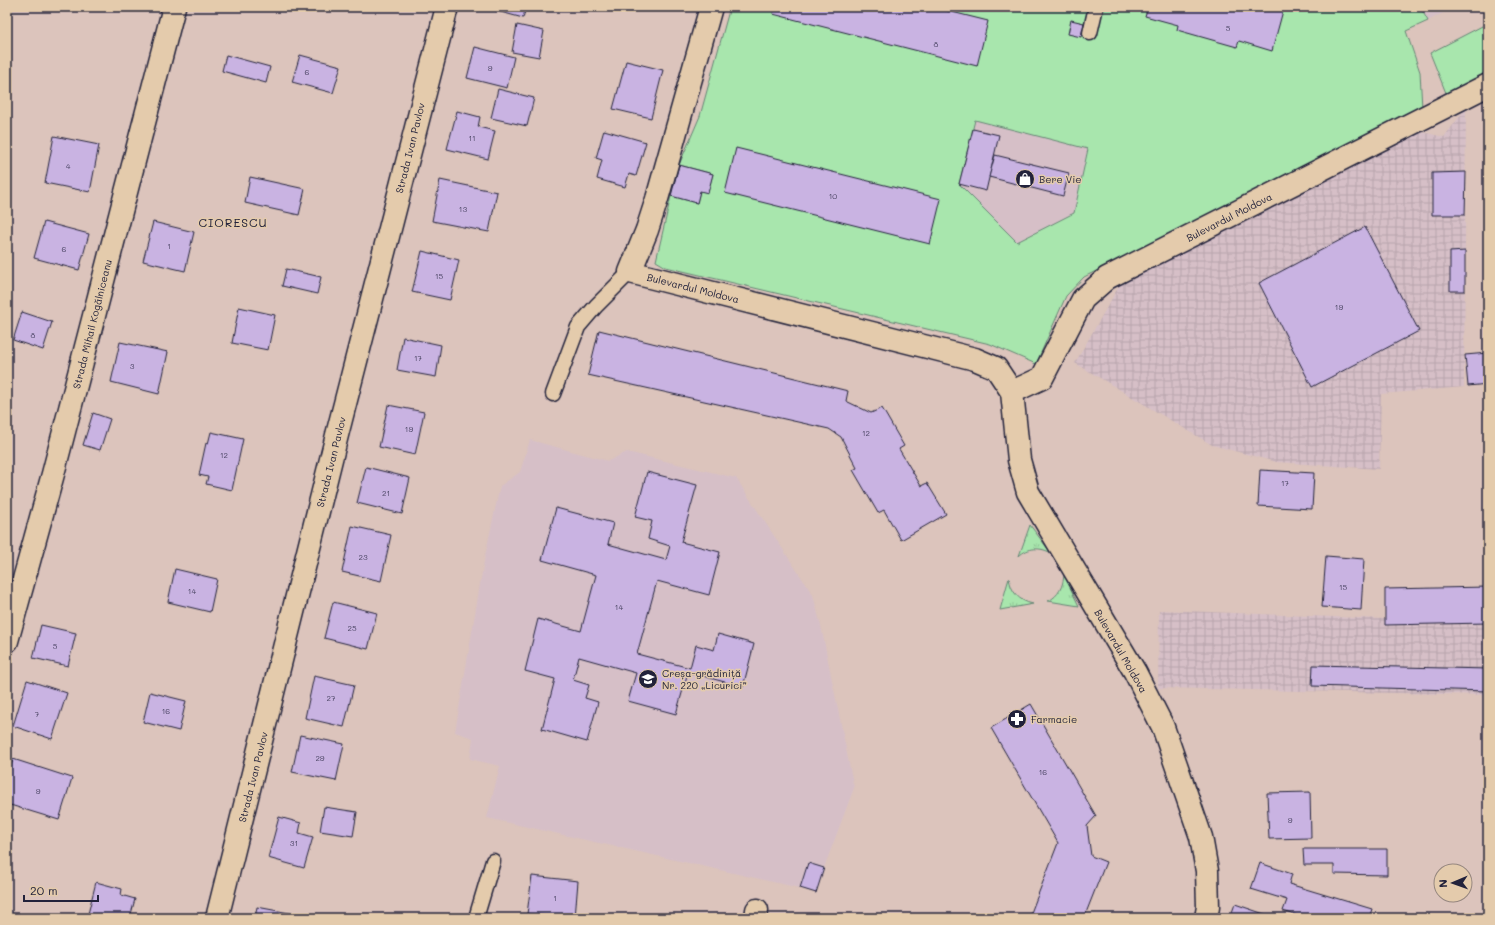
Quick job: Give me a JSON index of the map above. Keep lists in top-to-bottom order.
{
  "streets": {
    "street": ["Strada Ivan Pavlov", "Bulevardul Moldova", "Strada Mihail Kogălniceanu"]
  },
  "districts": ["CIORESCU"],
  "places": {
    "shop": ["Bere Vie"],
    "school or university": ["Creșa-grădiniță Nr. 220 „Licurici”"],
    "pharmacy": ["Farmacie"]
  },
  "house_numbers": [
    "5",
    "8",
    "9",
    "6",
    "11",
    "4",
    "10",
    "13",
    "1",
    "6",
    "15",
    "19",
    "8",
    "17",
    "3",
    "19",
    "12",
    "12",
    "17",
    "21",
    "23",
    "15",
    "14",
    "14",
    "25",
    "5",
    "27",
    "16",
    "7",
    "29",
    "16",
    "9",
    "9",
    "31",
    "1"
  ],
  "scale_bar": "20 m",
  "north": "left"
}
